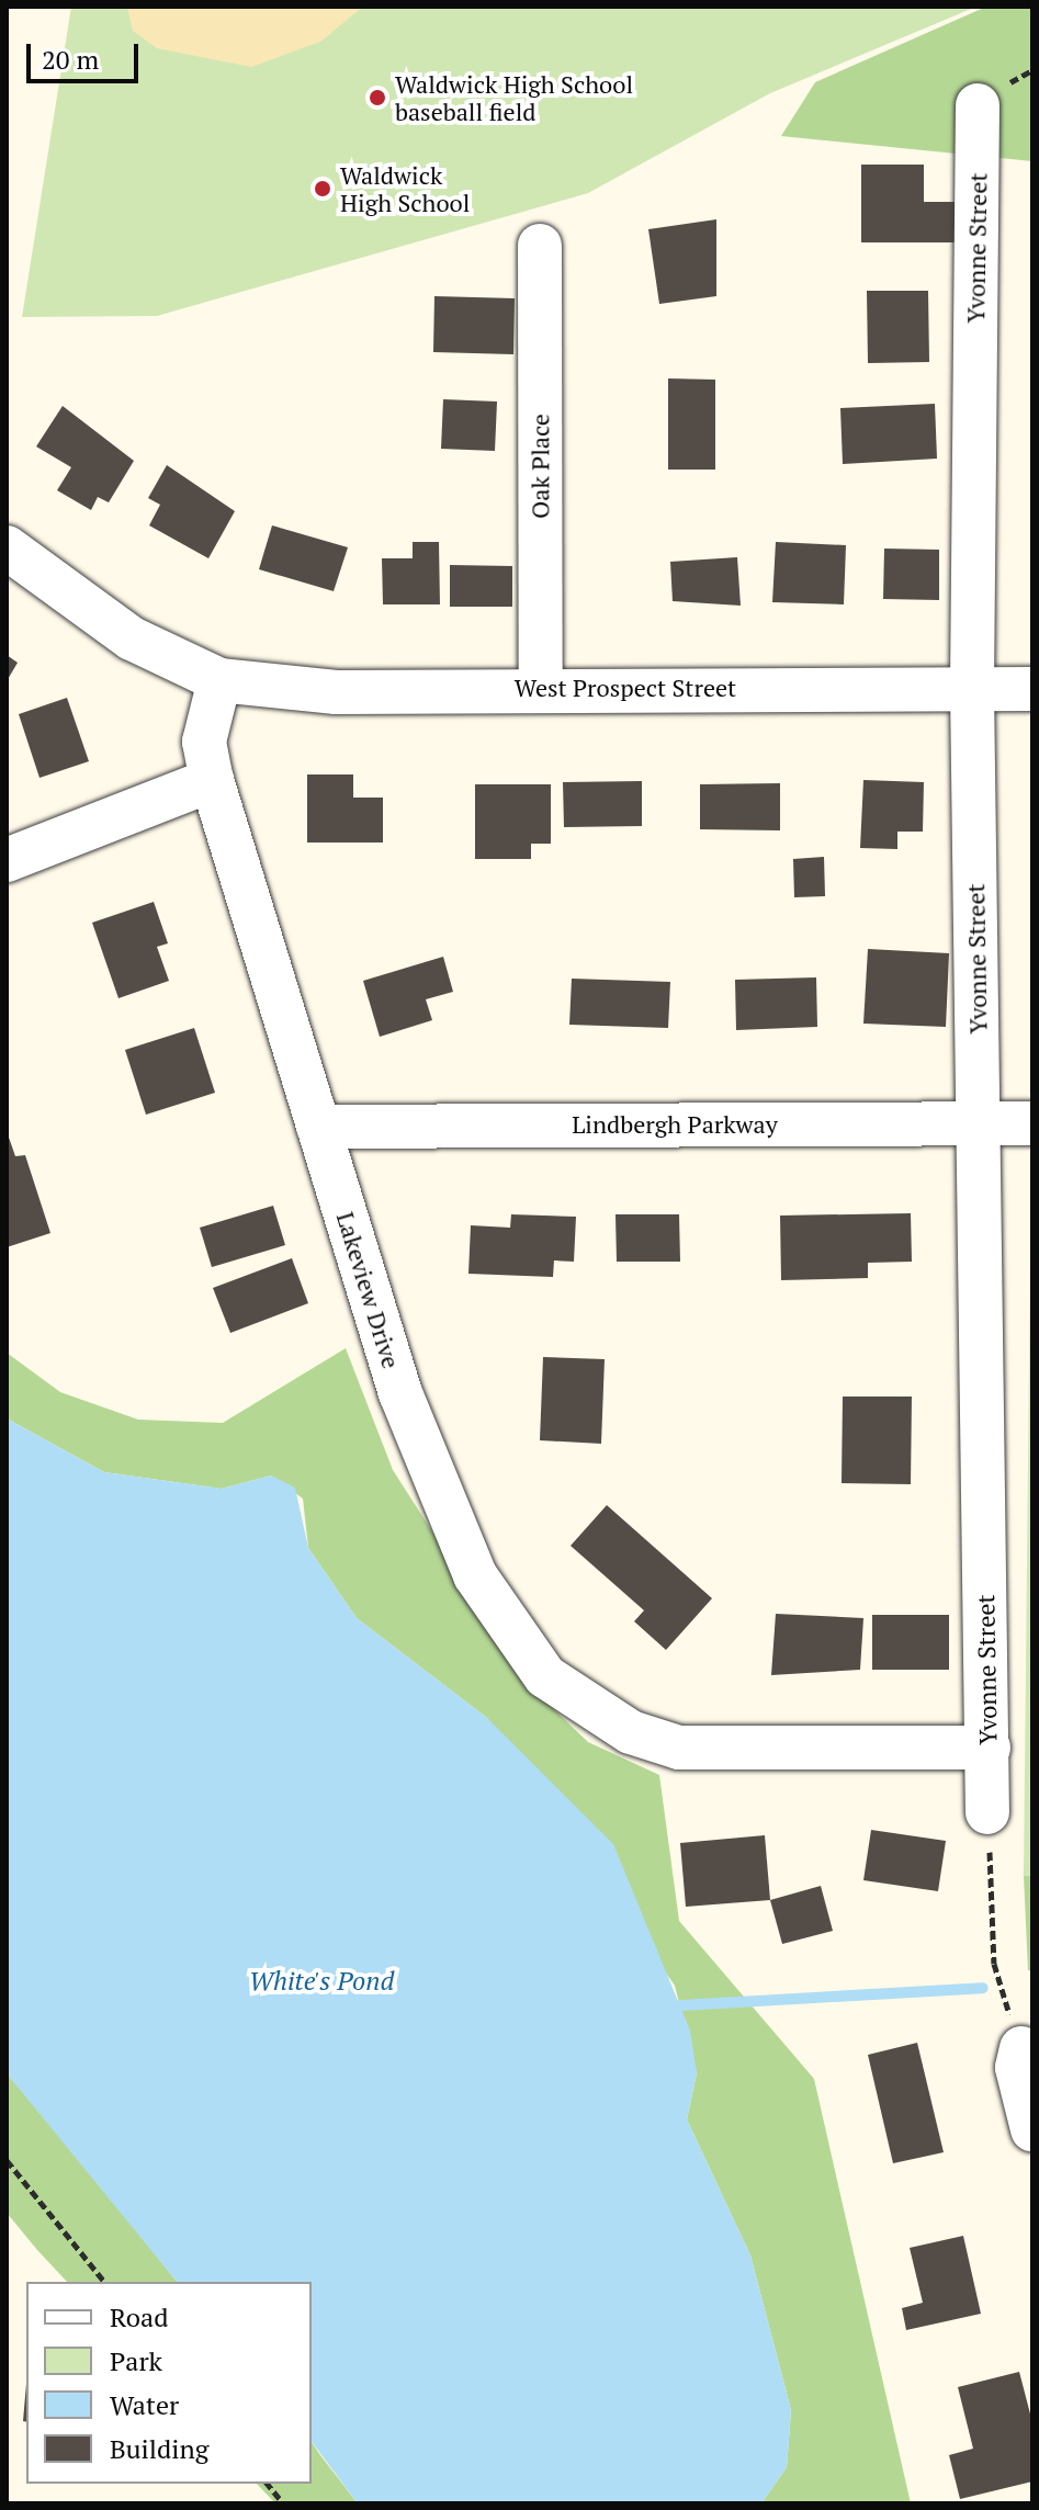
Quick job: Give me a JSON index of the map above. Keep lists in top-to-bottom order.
{
  "streets": {
    "street": [
      "Yvonne Street",
      "Oak Place",
      "West Prospect Street",
      "Lindbergh Parkway",
      "Lakeview Drive"
    ]
  },
  "crossings": [
    ["Yvonne Street", "West Prospect Street"],
    ["Yvonne Street", "Lindbergh Parkway"],
    ["Yvonne Street", "Lakeview Drive"],
    ["Oak Place", "West Prospect Street"],
    ["West Prospect Street", "Lakeview Drive"],
    ["Lindbergh Parkway", "Lakeview Drive"]
  ],
  "water": ["White's Pond"],
  "places": ["Waldwick High School baseball field", "Waldwick High School"],
  "legend": [
    "Road",
    "Park",
    "Water",
    "Building"
  ],
  "scale_bar": "20 m"
}
